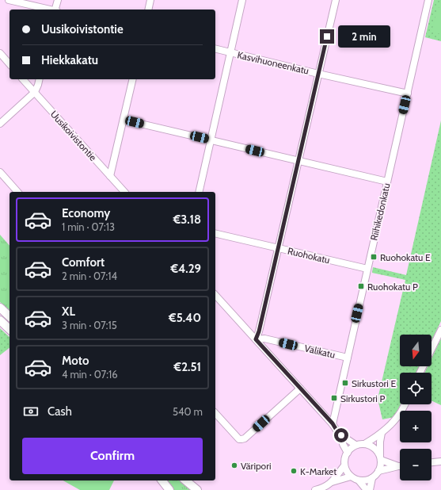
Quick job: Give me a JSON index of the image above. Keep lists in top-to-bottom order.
{
  "streets": {
    "street": [
      "Kasvihuoneenkatu",
      "Uusikoivistontie",
      "Riihikedonkatu",
      "Ruohokatu",
      "Välikatu"
    ]
  },
  "crossings": [
    ["Kasvihuoneenkatu", "Riihikedonkatu"],
    ["Riihikedonkatu", "Ruohokatu"],
    ["Riihikedonkatu", "Välikatu"]
  ],
  "places": {
    "transit": [
      "Ruohokatu E",
      "Ruohokatu P",
      "Sirkustori E",
      "Sirkustori P"
    ],
    "other": ["Väripori", "K-Market"]
  },
  "north": "bottom",
  "page": {
    "banner": ["Uusikoivistontie", "Hiekkakatu"],
    "bubble": "2 min",
    "list": [
      {
        "name": "Economy",
        "note": "1 min · 07:13",
        "value": "€3.18"
      },
      {
        "name": "Comfort",
        "note": "2 min · 07:14",
        "value": "€4.29"
      },
      {
        "name": "XL",
        "note": "3 min · 07:15",
        "value": "€5.40"
      },
      {
        "name": "Moto",
        "note": "4 min · 07:16",
        "value": "€2.51"
      }
    ],
    "map_buttons": ["+", "−"],
    "pay": ["Cash", "540 m"],
    "buttons": "Confirm"
  }
}
